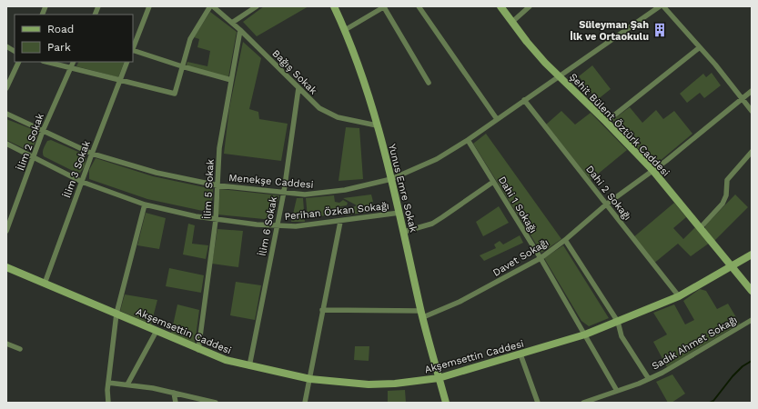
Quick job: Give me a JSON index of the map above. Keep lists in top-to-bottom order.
{
  "streets": {
    "street": [
      "Bağış Sokak",
      "Şehit Bülent Öztürk Caddesi",
      "İlim 2 Sokak",
      "İlim 3 Sokak",
      "Menekşe Caddesi",
      "Yunus Emre Sokak",
      "İlim 5 Sokak",
      "Dahi 2 Sokağı",
      "Dahi 1 Sokağı",
      "Perihan Özkan Sokağı",
      "İlim 6 Sokak",
      "Davet Sokağı",
      "Akşemsettin Caddesi",
      "Sadık Ahmet Sokağı"
    ]
  },
  "crossings": [
    ["Bağış Sokak", "Yunus Emre Sokak"],
    ["Bağış Sokak", "İlim 5 Sokak"],
    ["Bağış Sokak", "İlim 6 Sokak"],
    ["Şehit Bülent Öztürk Caddesi", "Menekşe Caddesi"],
    ["Şehit Bülent Öztürk Caddesi", "Davet Sokağı"],
    ["Şehit Bülent Öztürk Caddesi", "Akşemsettin Caddesi"],
    ["İlim 2 Sokak", "Menekşe Caddesi"],
    ["İlim 2 Sokak", "Perihan Özkan Sokağı"],
    ["İlim 3 Sokak", "Menekşe Caddesi"],
    ["İlim 3 Sokak", "Perihan Özkan Sokağı"],
    ["İlim 3 Sokak", "Akşemsettin Caddesi"],
    ["Menekşe Caddesi", "Yunus Emre Sokak"],
    ["Menekşe Caddesi", "İlim 5 Sokak"],
    ["Menekşe Caddesi", "Dahi 2 Sokağı"],
    ["Menekşe Caddesi", "Dahi 1 Sokağı"],
    ["Menekşe Caddesi", "İlim 6 Sokak"],
    ["Yunus Emre Sokak", "Perihan Özkan Sokağı"],
    ["Yunus Emre Sokak", "Davet Sokağı"],
    ["Yunus Emre Sokak", "Akşemsettin Caddesi"],
    ["İlim 5 Sokak", "Perihan Özkan Sokağı"],
    ["İlim 5 Sokak", "Akşemsettin Caddesi"],
    ["Dahi 2 Sokağı", "Davet Sokağı"],
    ["Dahi 2 Sokağı", "Akşemsettin Caddesi"],
    ["Dahi 1 Sokağı", "Davet Sokağı"],
    ["Dahi 1 Sokağı", "Akşemsettin Caddesi"],
    ["Dahi 1 Sokağı", "Sadık Ahmet Sokağı"],
    ["Perihan Özkan Sokağı", "İlim 6 Sokak"],
    ["İlim 6 Sokak", "Akşemsettin Caddesi"]
  ],
  "places": {
    "building": ["Süleyman Şah İlk ve Ortaokulu"]
  },
  "legend": ["Road", "Park"]
}
